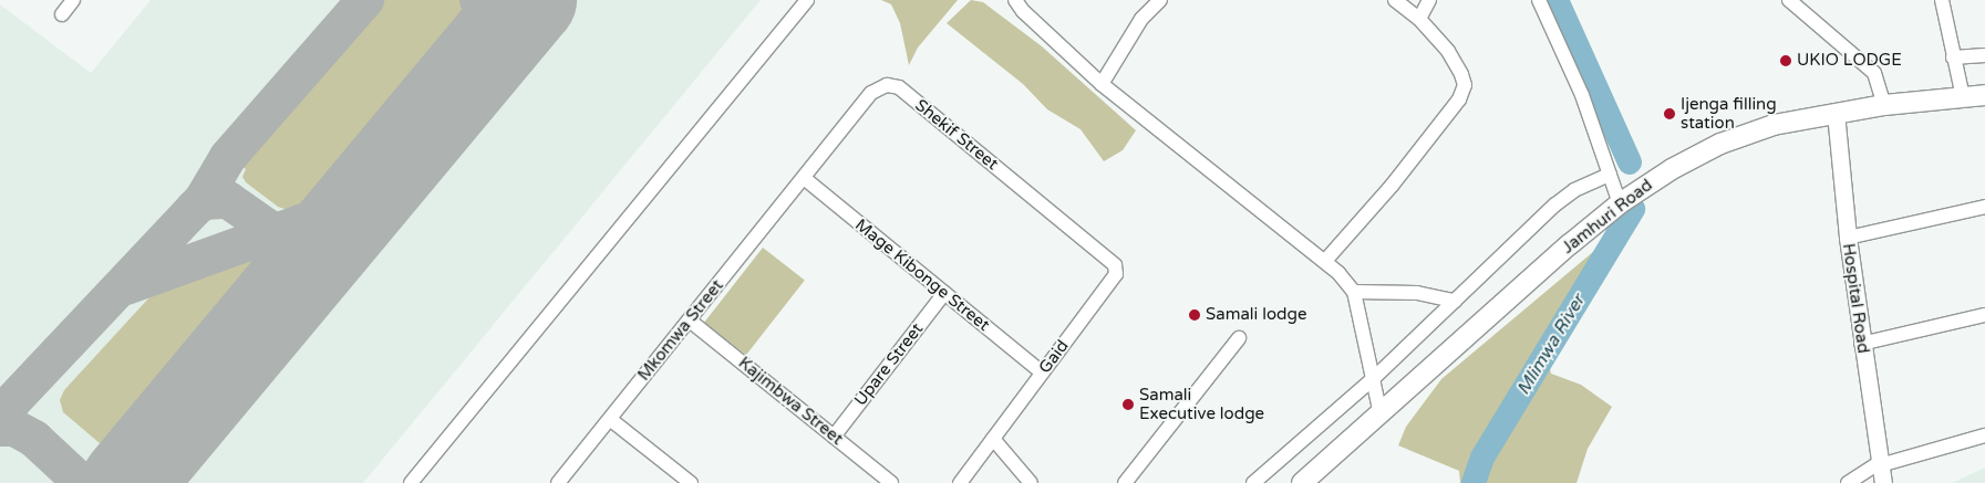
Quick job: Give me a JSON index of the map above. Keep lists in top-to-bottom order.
{
  "streets": {
    "main road": ["Jamhuri Road"],
    "street": [
      "Shekif Street",
      "Mage Kibonge Street",
      "Hospital Road",
      "Mkomwa Street",
      "Gaid",
      "Upare Street",
      "Kajimbwa Street"
    ]
  },
  "crossings": [
    ["Shekif Street", "Mage Kibonge Street"],
    ["Shekif Street", "Mkomwa Street"],
    ["Shekif Street", "Gaid"],
    ["Jamhuri Road", "Hospital Road"],
    ["Mage Kibonge Street", "Mkomwa Street"],
    ["Mage Kibonge Street", "Gaid"],
    ["Mage Kibonge Street", "Upare Street"],
    ["Mkomwa Street", "Kajimbwa Street"],
    ["Upare Street", "Kajimbwa Street"]
  ],
  "water": ["Mlimwa River"],
  "places": [
    "UKIO LODGE",
    "Ijenga filling station",
    "Samali lodge",
    "Samali Executive lodge"
  ]
}
